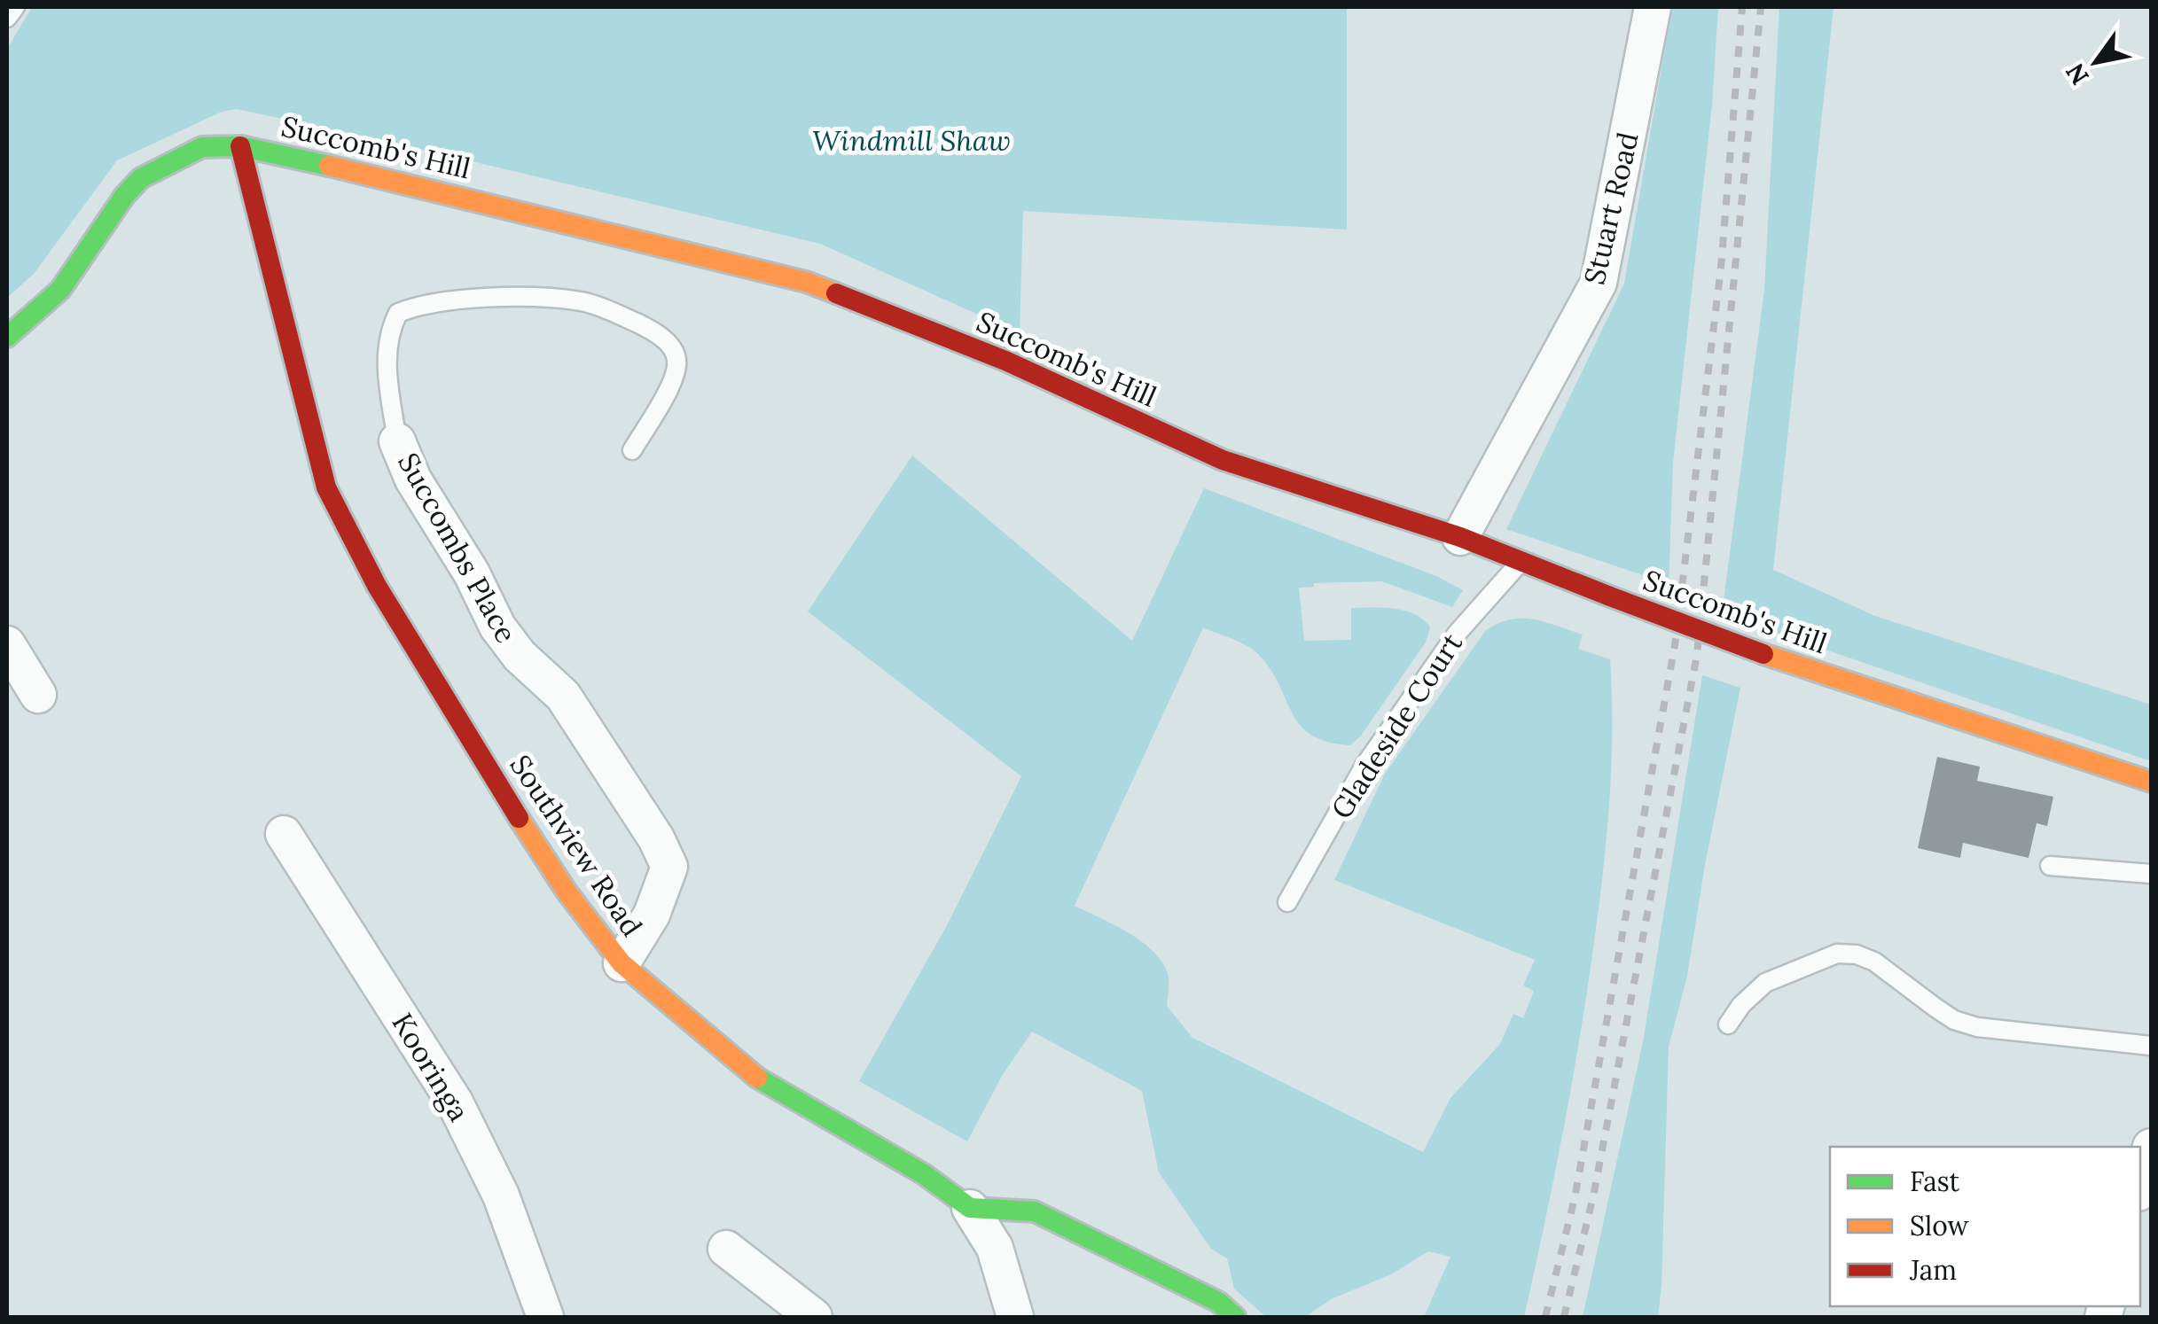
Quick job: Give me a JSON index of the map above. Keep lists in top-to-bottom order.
{
  "streets": {
    "street": [
      "Succomb's Hill",
      "Stuart Road",
      "Succombs Place",
      "Southview Road",
      "Kooringa"
    ],
    "lane": ["Gladeside Court"]
  },
  "crossings": [
    ["Succomb's Hill", "Stuart Road"],
    ["Succomb's Hill", "Gladeside Court"],
    ["Succomb's Hill", "Southview Road"],
    ["Succombs Place", "Southview Road"]
  ],
  "parks": ["Windmill Shaw"],
  "legend": ["Fast", "Slow", "Jam"],
  "north": "bottom left"
}
